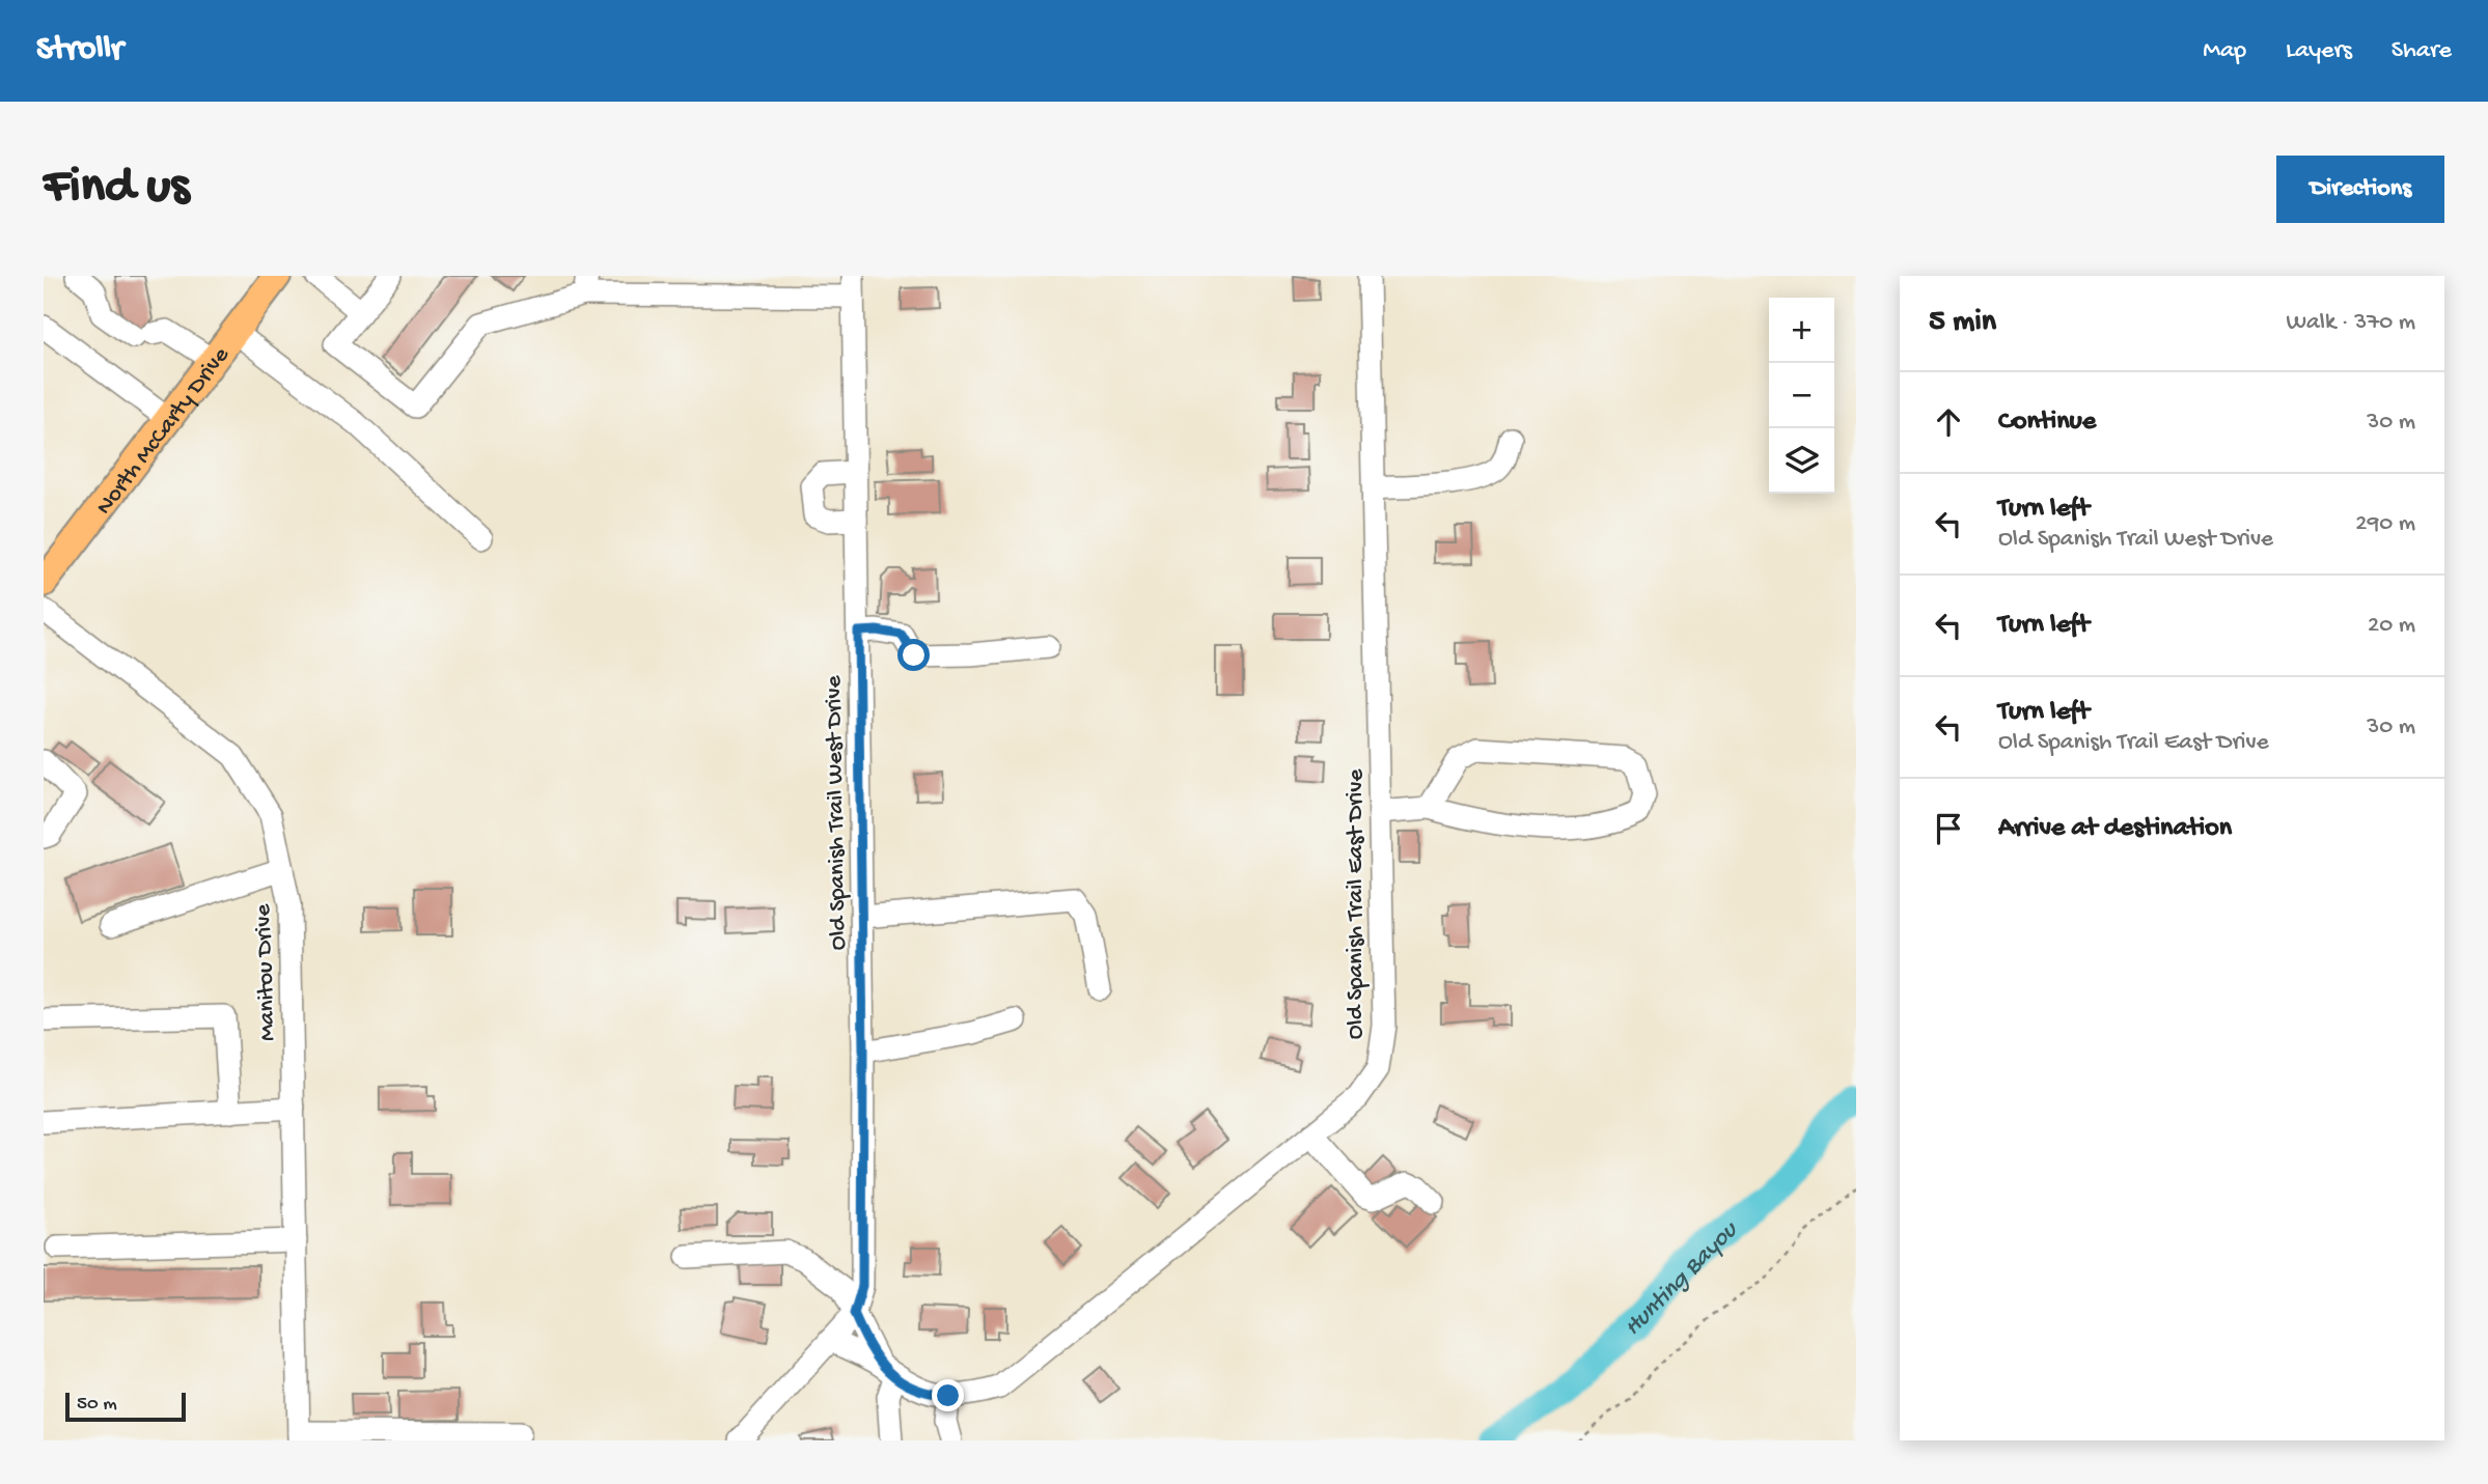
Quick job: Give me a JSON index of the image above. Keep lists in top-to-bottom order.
{
  "streets": {
    "main road": ["North McCarty Drive"],
    "street": ["Old Spanish Trail West Drive", "Old Spanish Trail East Drive", "Manitou Drive"]
  },
  "crossings": [
    ["Old Spanish Trail West Drive", "Old Spanish Trail East Drive"]
  ],
  "water": ["Hunting Bayou"],
  "scale_bar": "50 m",
  "page": {
    "header": "Strollr",
    "nav": ["Map", "Layers", "Share"],
    "buttons": "Directions",
    "title": "Find us",
    "heading": ["5 min", "Walk · 370 m"],
    "map_buttons": ["+", "−"],
    "list": [
      ["Continue", "30 m"],
      ["Turn left", "Old Spanish Trail West Drive", "290 m"],
      ["Turn left", "20 m"],
      ["Turn left", "Old Spanish Trail East Drive", "30 m"],
      "Arrive at destination"
    ],
    "scale": "50 m"
  }
}
